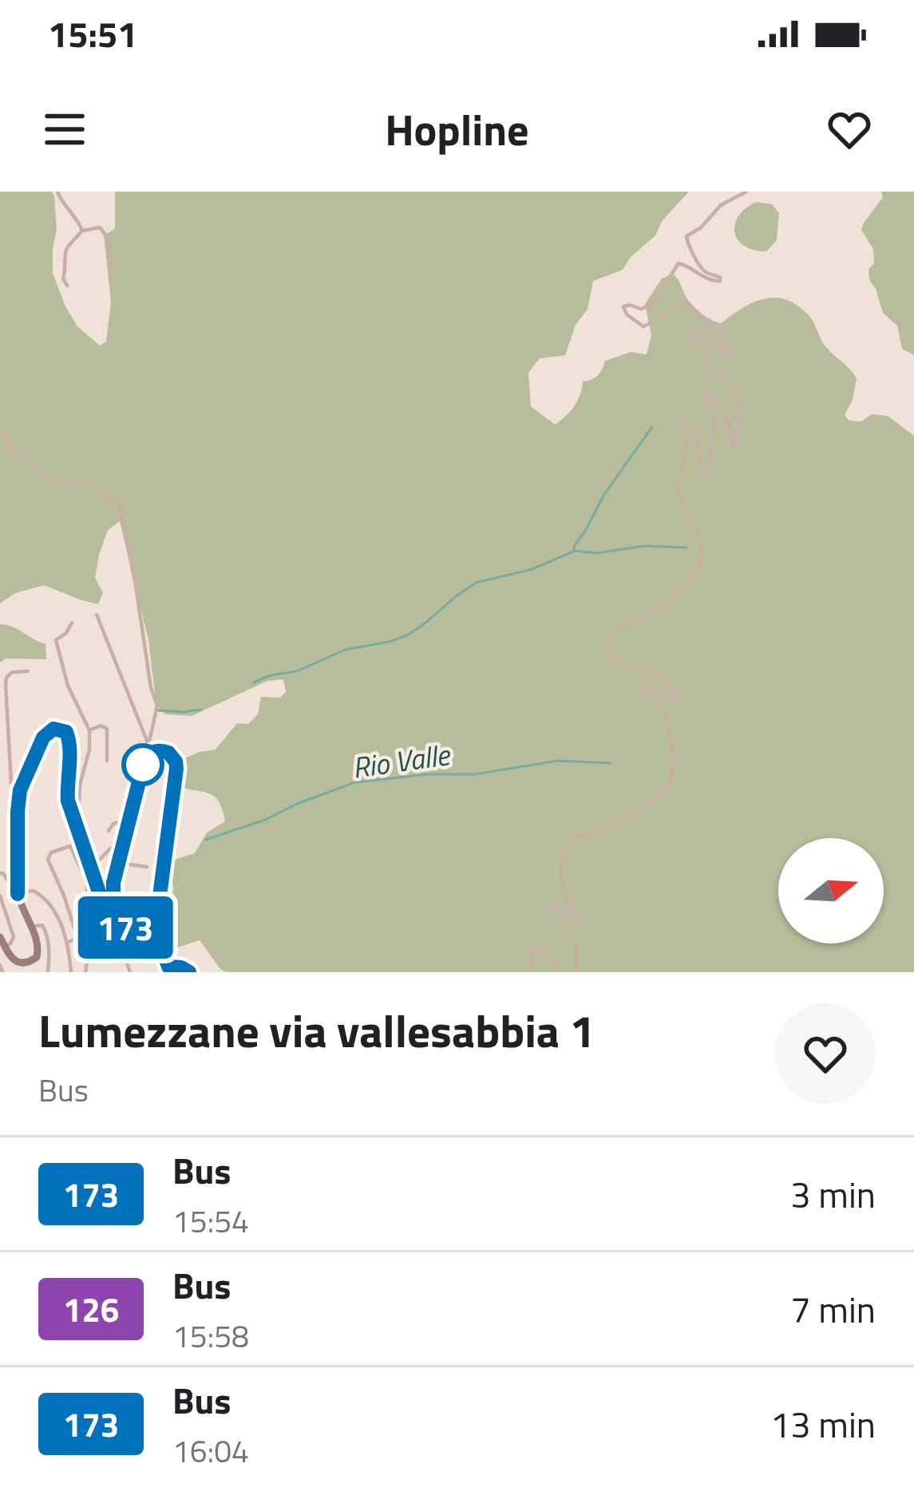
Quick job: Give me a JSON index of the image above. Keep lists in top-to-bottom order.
{
  "water": ["Rio Valle"],
  "lines": ["bus line 173"],
  "north": "right",
  "page": {
    "status": "15:51",
    "header": "Hopline",
    "on_map": "173",
    "heading": ["Lumezzane via vallesabbia 1", "Bus"],
    "list": [
      {
        "mark": "173",
        "name": "Bus",
        "note": "15:54",
        "value": "3 min"
      },
      {
        "mark": "126",
        "name": "Bus",
        "note": "15:58",
        "value": "7 min"
      },
      {
        "mark": "173",
        "name": "Bus",
        "note": "16:04",
        "value": "13 min"
      }
    ]
  }
}
